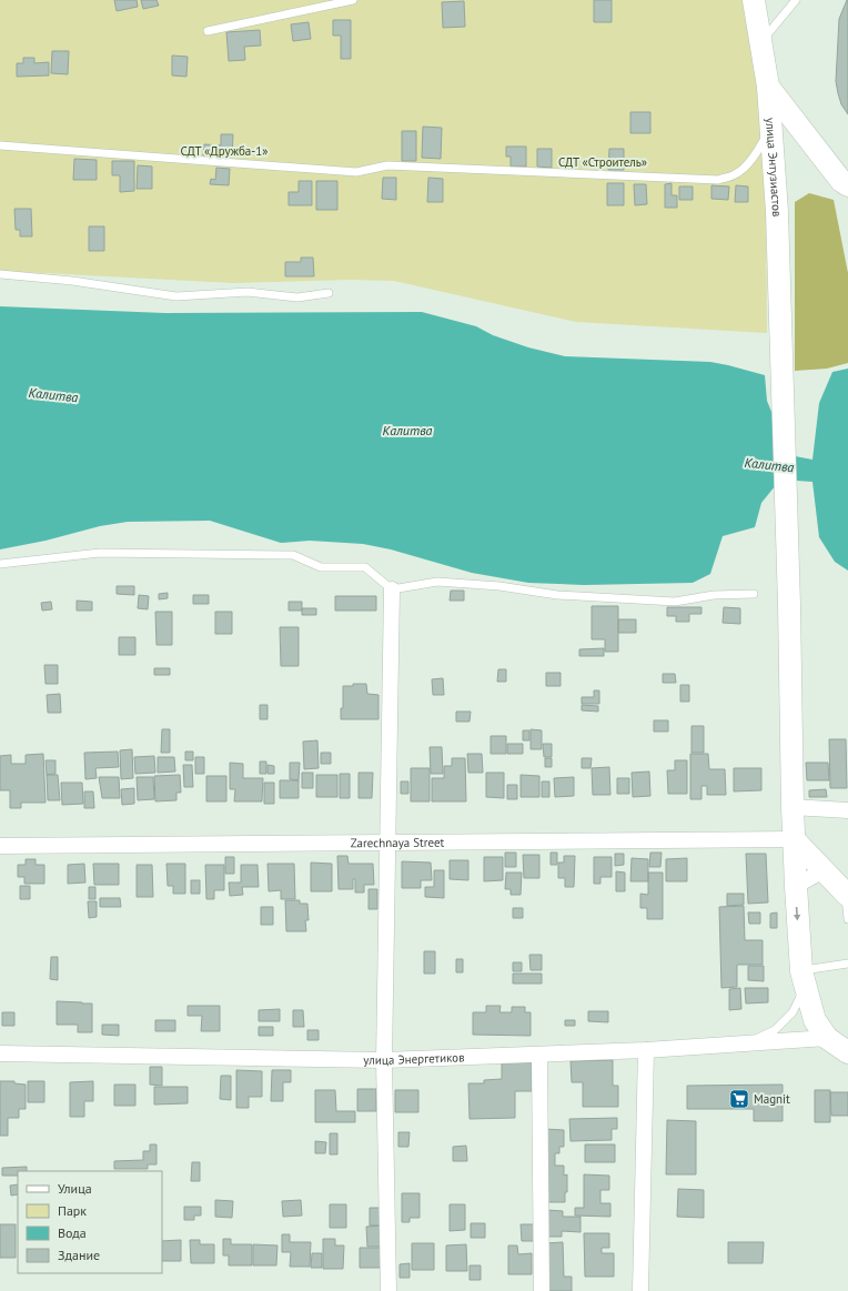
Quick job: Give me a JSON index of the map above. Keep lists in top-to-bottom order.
{
  "streets": {
    "main road": ["улица Энтузиастов"],
    "street": ["Zarechnaya Street", "улица Энергетиков"]
  },
  "crossings": [
    ["улица Энтузиастов", "Zarechnaya Street"],
    ["улица Энтузиастов", "улица Энергетиков"]
  ],
  "water": ["Калитва"],
  "parks": ["СДТ «Дружба-1»", "СДТ «Строитель»"],
  "places": {
    "supermarket": ["Magnit"]
  },
  "legend": [
    "Улица",
    "Парк",
    "Вода",
    "Здание"
  ]
}
